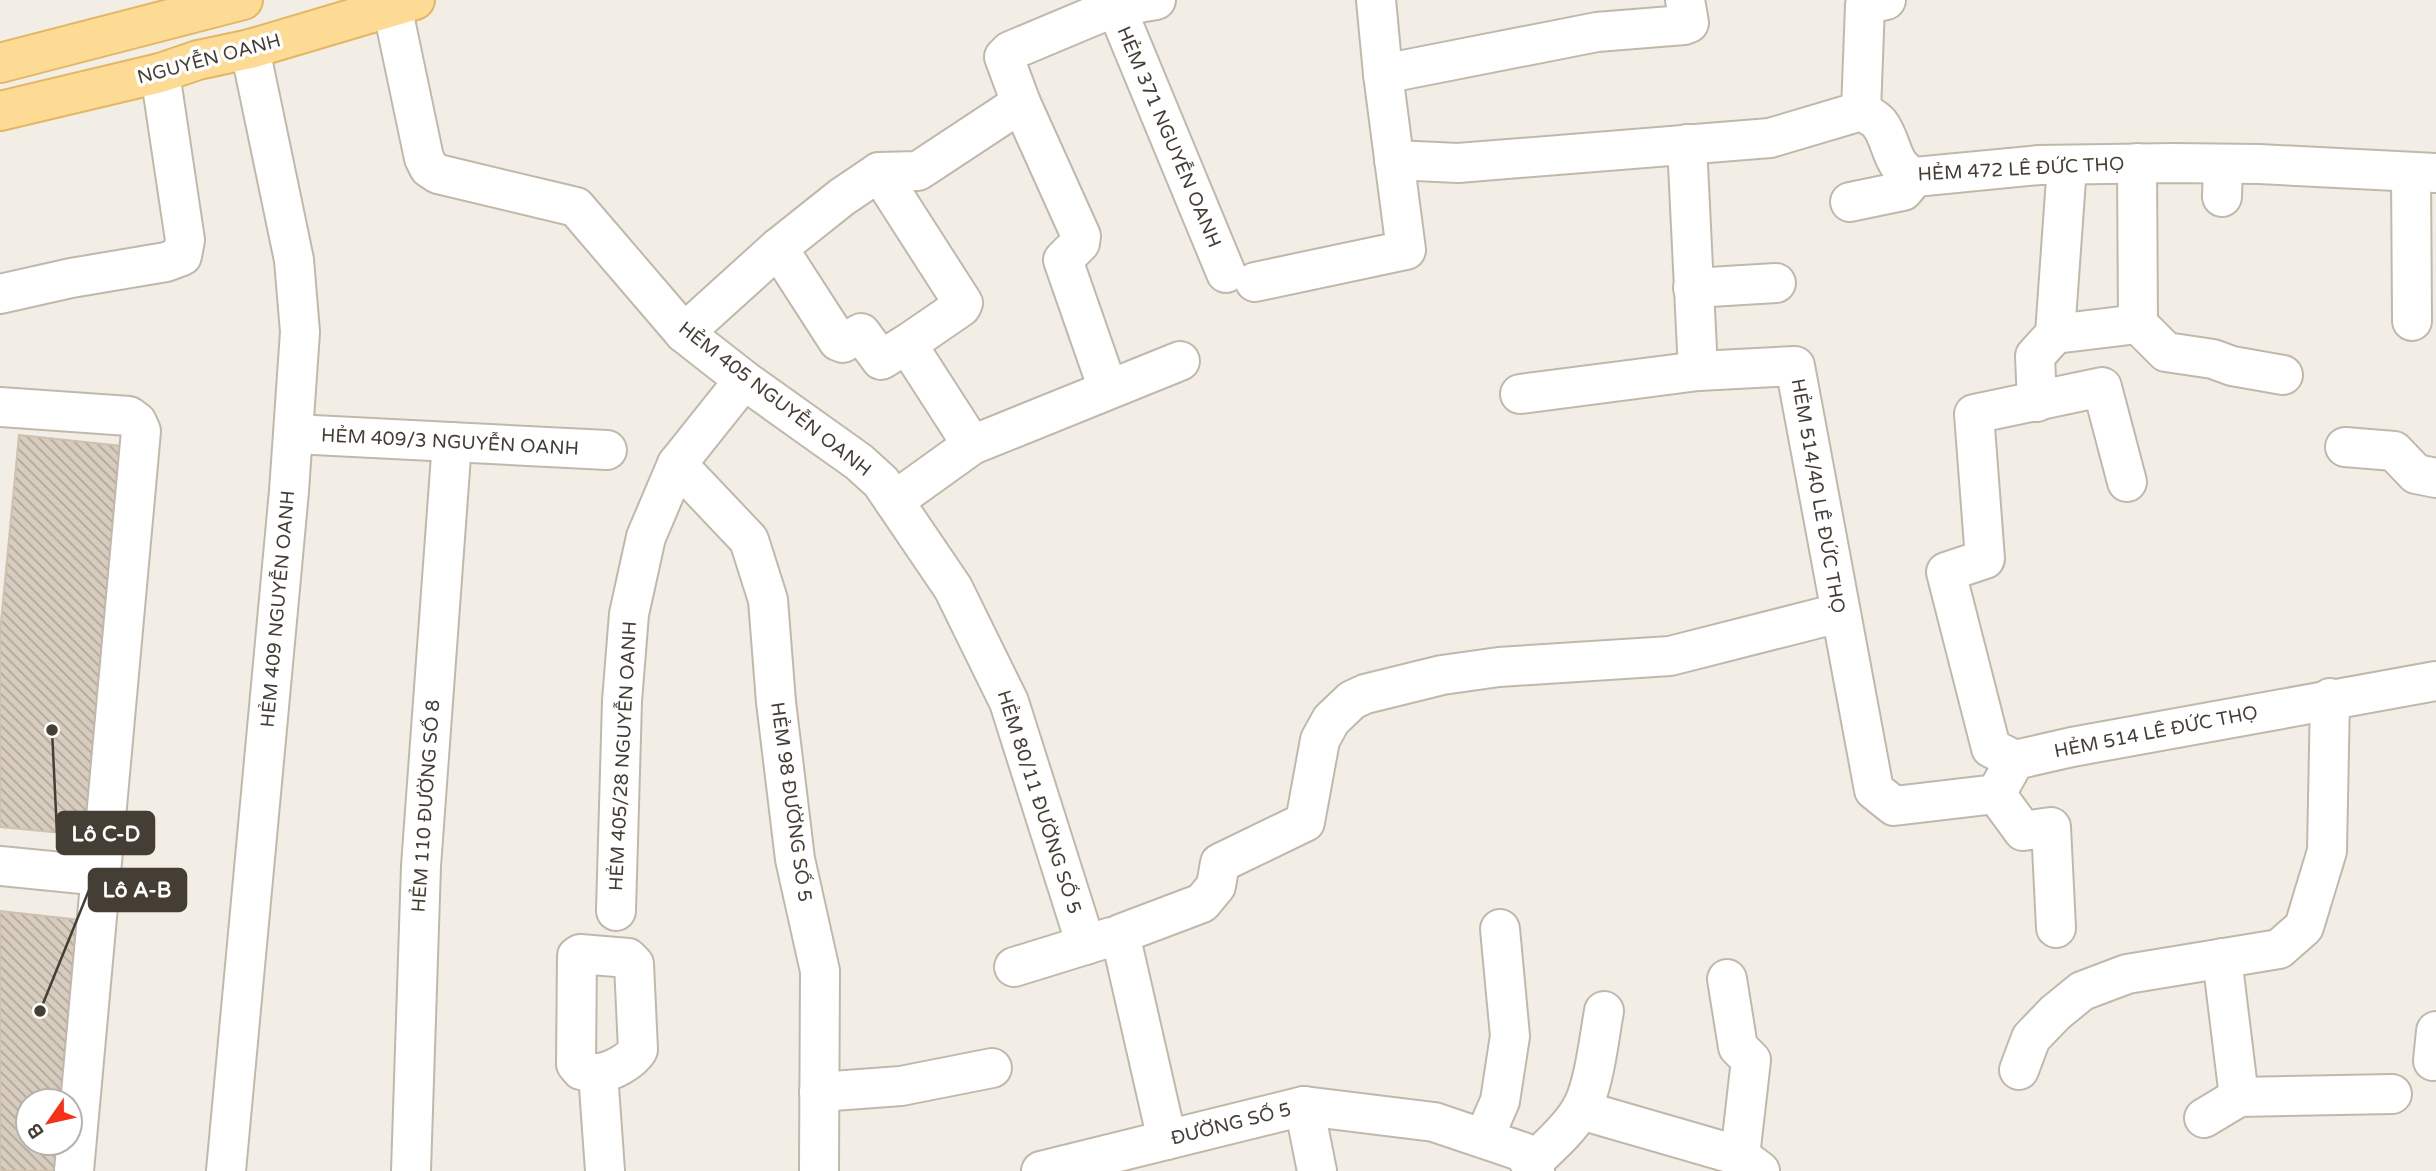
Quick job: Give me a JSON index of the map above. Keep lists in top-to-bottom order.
{
  "streets": {
    "main road": ["NGUYỄN OANH"],
    "street": [
      "HẺM 371 NGUYỄN OANH",
      "HẺM 472 LÊ ĐỨC THỌ",
      "HẺM 405 NGUYỄN OANH",
      "HẺM 409/3 NGUYỄN OANH",
      "HẺM 514/40 LÊ ĐỨC THỌ",
      "HẺM 409 NGUYỄN OANH",
      "HẺM 514 LÊ ĐỨC THỌ",
      "HẺM 405/28 NGUYỄN OANH",
      "HẺM 98 ĐƯỜNG SỐ 5",
      "HẺM 80/11 ĐƯỜNG SỐ 5",
      "HẺM 110 ĐƯỜNG SỐ 8",
      "ĐƯỜNG SỐ 5"
    ]
  },
  "crossings": [
    ["NGUYỄN OANH", "HẺM 405 NGUYỄN OANH"],
    ["NGUYỄN OANH", "HẺM 409 NGUYỄN OANH"],
    ["HẺM 405 NGUYỄN OANH", "HẺM 405/28 NGUYỄN OANH"],
    ["HẺM 405 NGUYỄN OANH", "HẺM 80/11 ĐƯỜNG SỐ 5"],
    ["HẺM 409/3 NGUYỄN OANH", "HẺM 409 NGUYỄN OANH"],
    ["HẺM 409/3 NGUYỄN OANH", "HẺM 110 ĐƯỜNG SỐ 8"],
    ["HẺM 405/28 NGUYỄN OANH", "HẺM 98 ĐƯỜNG SỐ 5"],
    ["HẺM 80/11 ĐƯỜNG SỐ 5", "ĐƯỜNG SỐ 5"]
  ],
  "places": ["Lô C-D", "Lô A-B"],
  "north": "bottom left"
}
